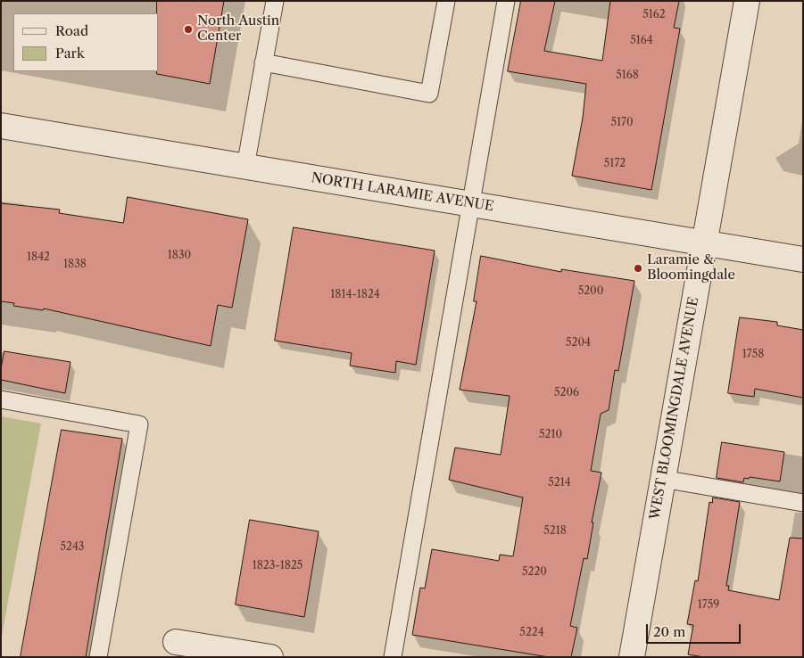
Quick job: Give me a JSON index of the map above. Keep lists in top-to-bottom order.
{
  "streets": {
    "street": ["NORTH LARAMIE AVENUE", "WEST BLOOMINGDALE AVENUE"]
  },
  "crossings": [
    ["NORTH LARAMIE AVENUE", "WEST BLOOMINGDALE AVENUE"]
  ],
  "places": ["North Austin Center", "Laramie & Bloomingdale"],
  "house_numbers": [
    "5162",
    "5164",
    "5168",
    "5170",
    "5172",
    "1830",
    "1842",
    "1838",
    "5200",
    "1814-1824",
    "5204",
    "1758",
    "5206",
    "5210",
    "5214",
    "5218",
    "5243",
    "1823-1825",
    "5220",
    "1759",
    "5224"
  ],
  "legend": ["Road", "Park"],
  "scale_bar": "20 m"
}
